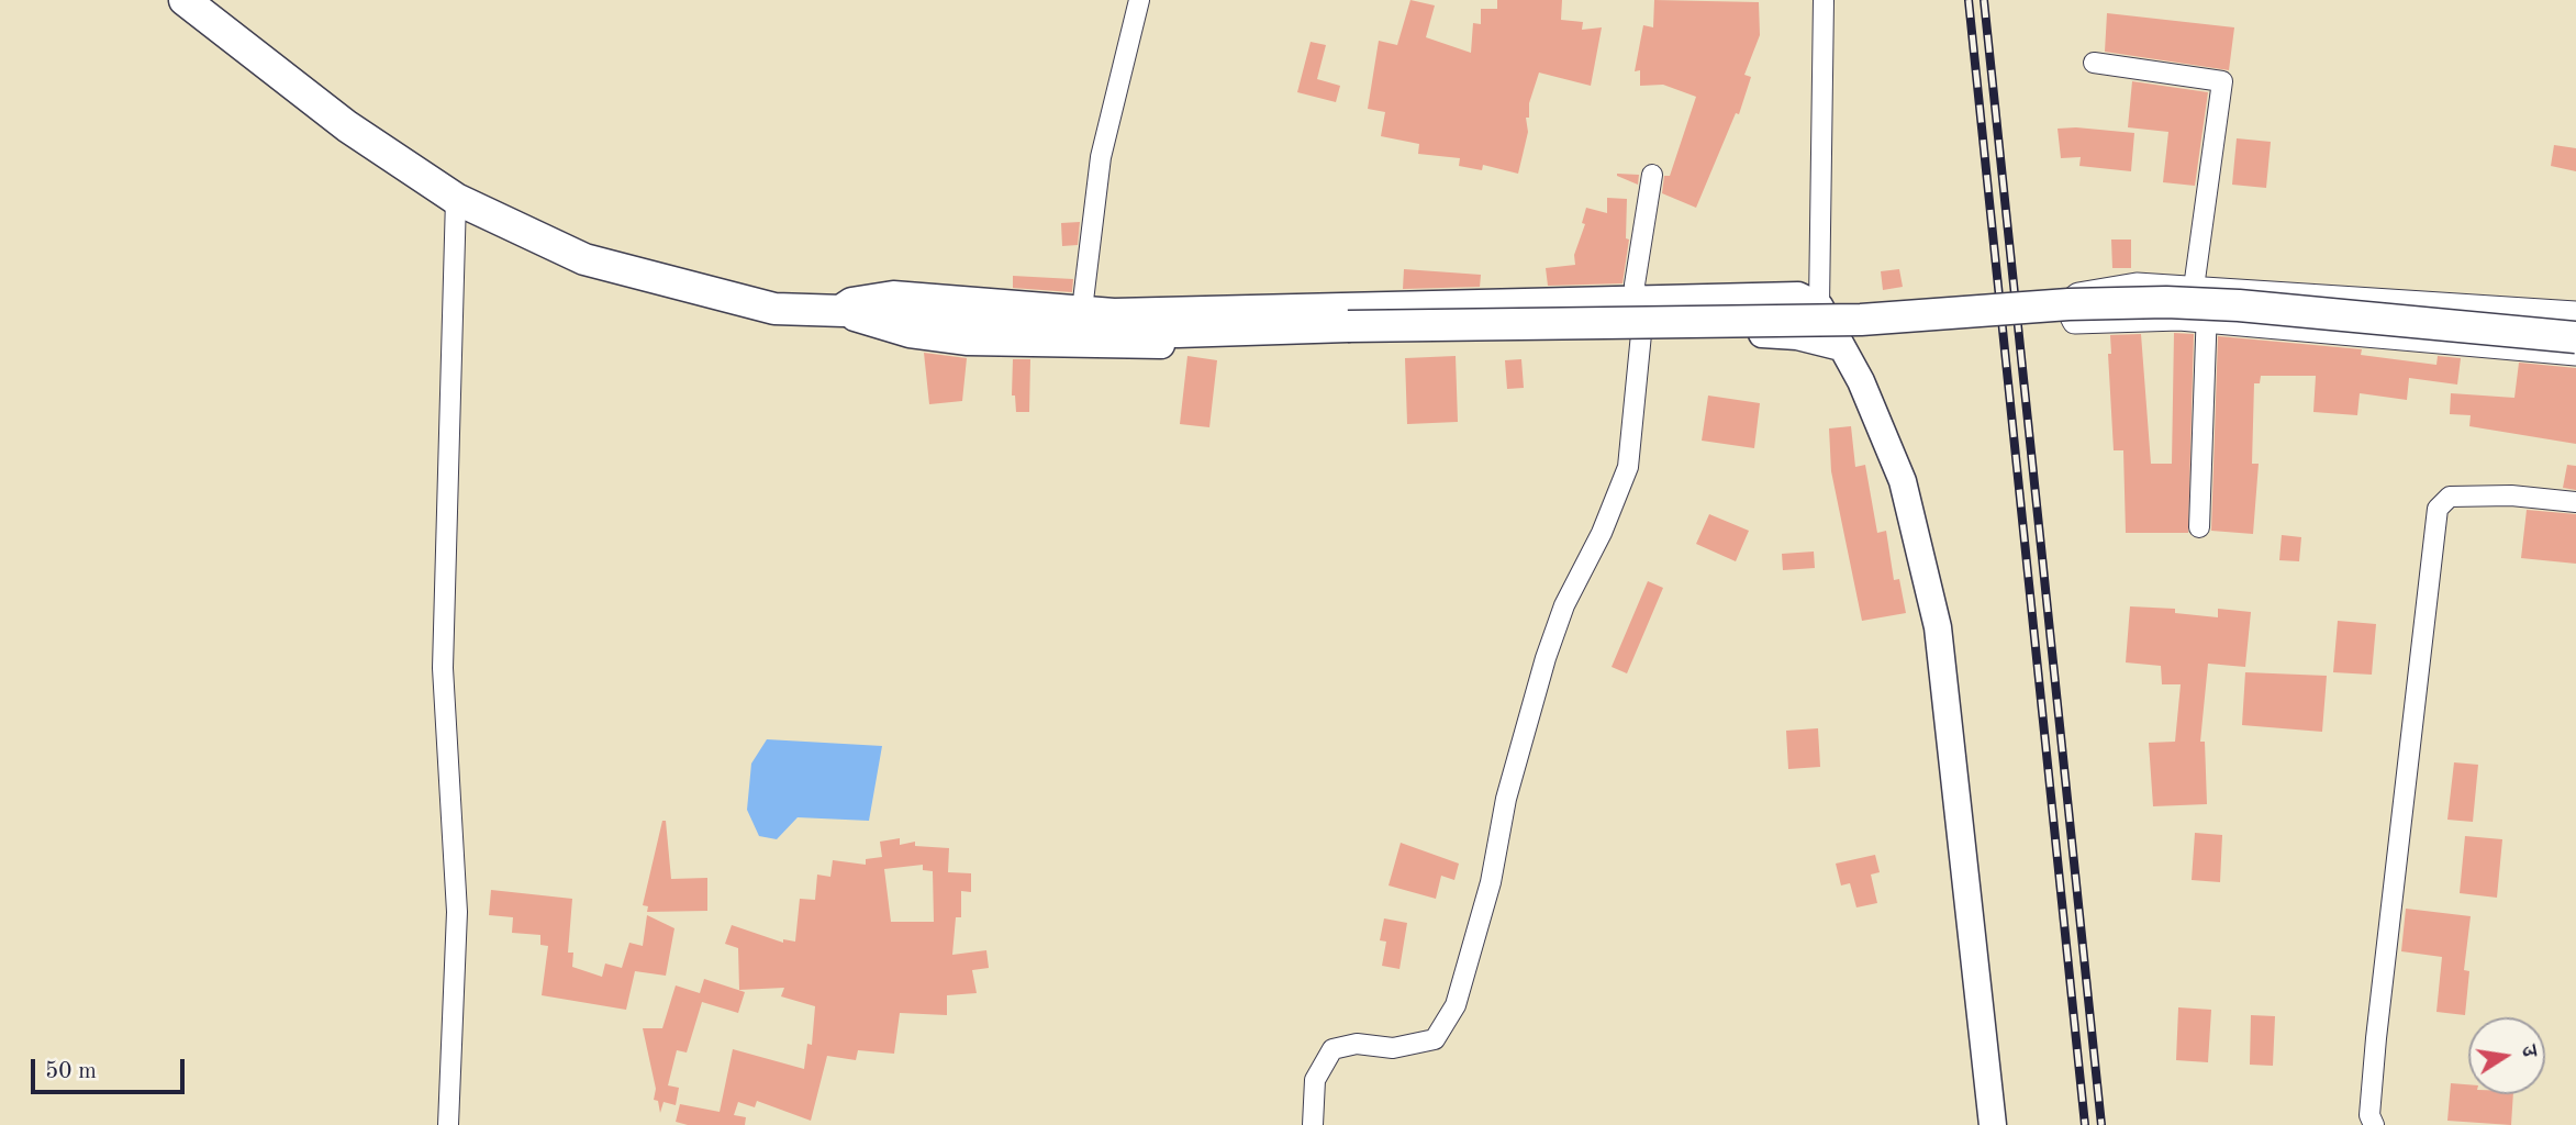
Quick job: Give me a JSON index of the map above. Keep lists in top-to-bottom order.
{
  "scale_bar": "50 m",
  "north": "right"
}
